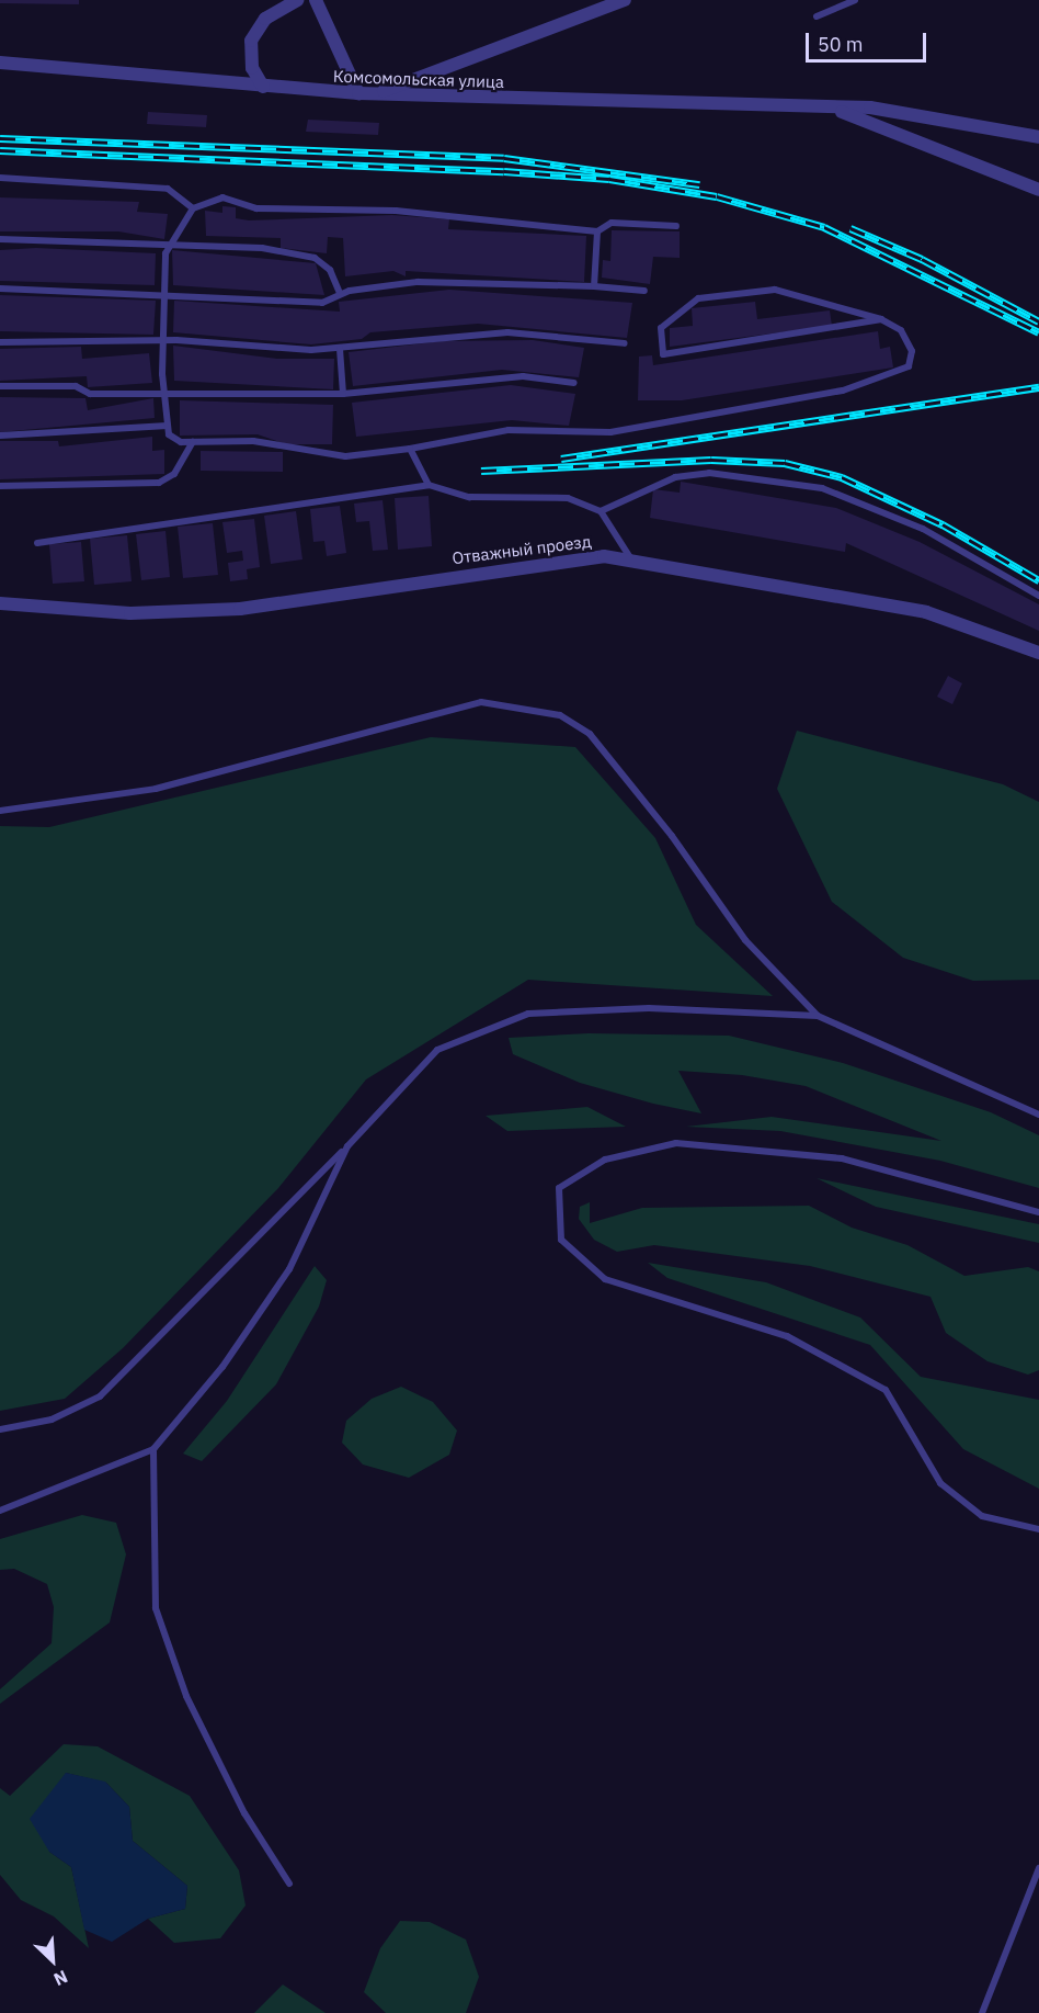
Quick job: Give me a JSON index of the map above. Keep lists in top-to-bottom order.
{
  "streets": {
    "street": ["Комсомольская улица", "Отважный проезд"]
  },
  "scale_bar": "50 m",
  "north": "bottom right"
}
